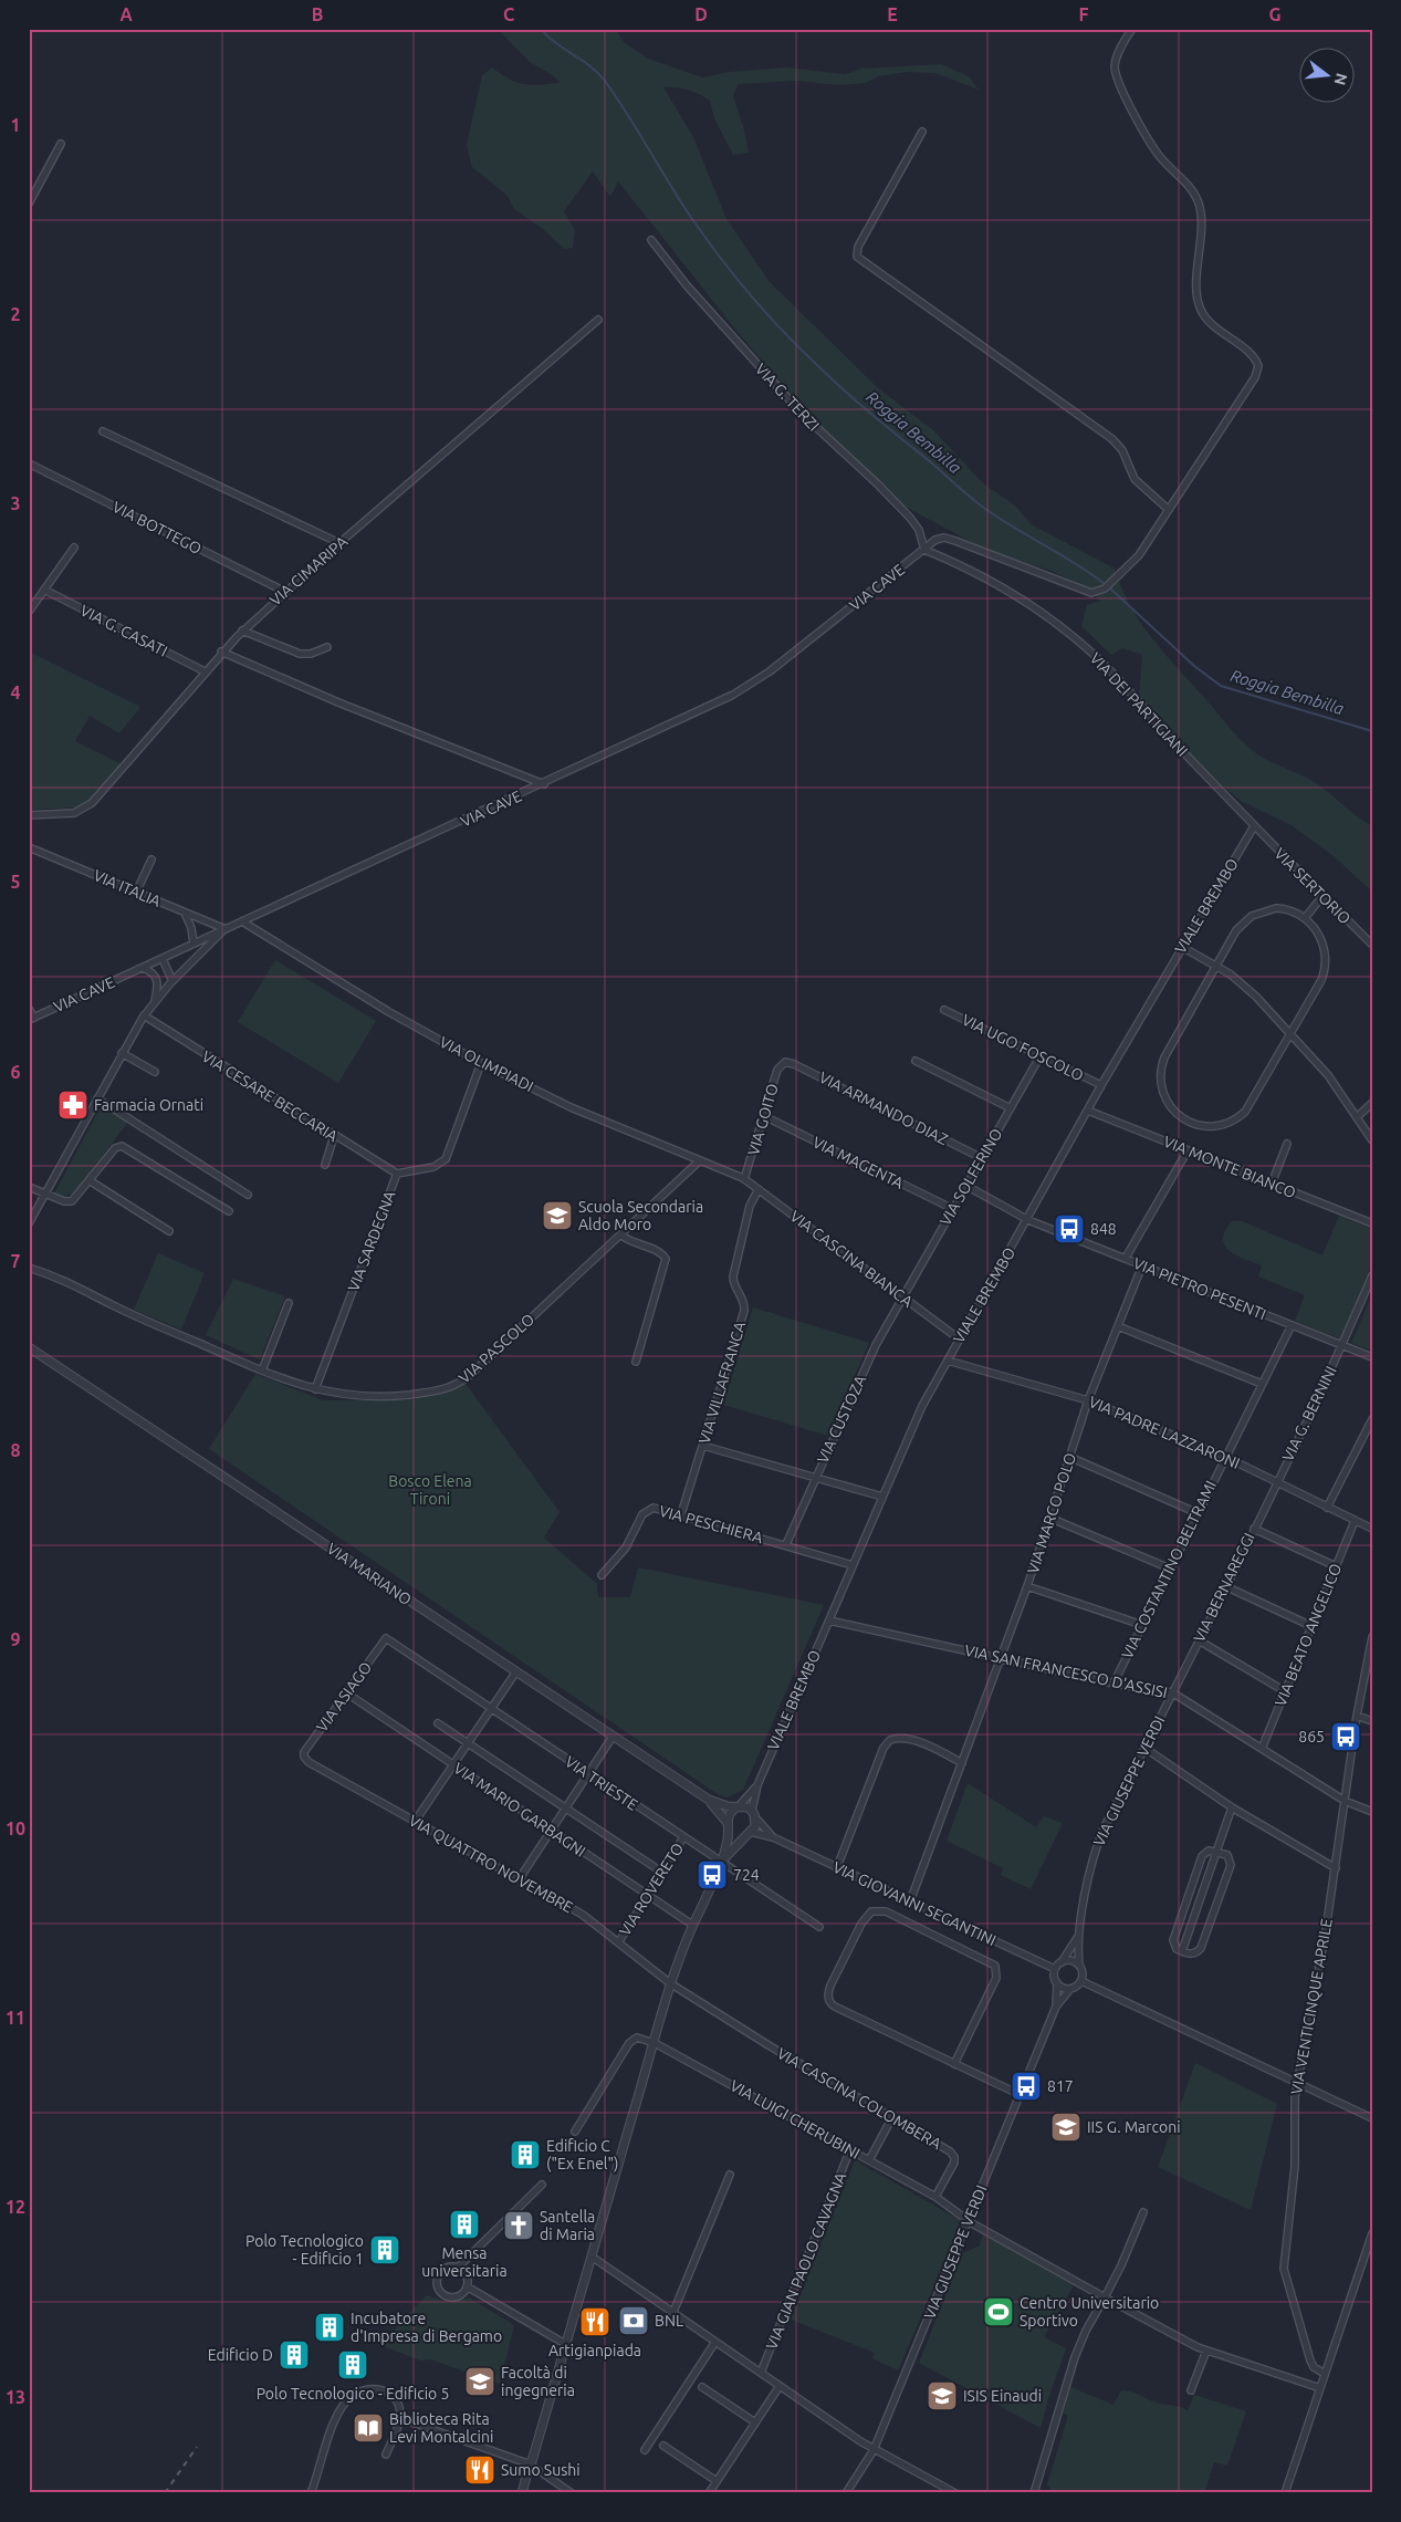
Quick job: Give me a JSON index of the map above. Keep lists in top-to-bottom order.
{
  "streets": {
    "street": [
      "VIA G. TERZI",
      "VIA BOTTEGO",
      "VIA CIMARIPA",
      "VIA CAVE",
      "VIA G. CASATI",
      "VIA DEI PARTIGIANI",
      "VIA SERTORIO",
      "VIA ITALIA",
      "VIALE BREMBO",
      "VIA UGO FOSCOLO",
      "VIA OLIMPIADI",
      "VIA CESARE BECCARIA",
      "VIA ARMANDO DIAZ",
      "VIA GOITO",
      "VIA MAGENTA",
      "VIA MONTE BIANCO",
      "VIA SOLFERINO",
      "VIA SARDEGNA",
      "VIA CASCINA BIANCA",
      "VIA PIETRO PESENTI",
      "VIA PASCOLO",
      "VIA VILLAFRANCA",
      "VIA G. BERNINI",
      "VIA CUSTOZA",
      "VIA PADRE LAZZARONI",
      "VIA MARCO POLO",
      "VIA PESCHIERA",
      "VIA COSTANTINO BELTRAMI",
      "VIA MARIANO",
      "VIA BERNAREGGI",
      "VIA BEATO ANGELICO",
      "VIA SAN FRANCESCO D'ASSISI",
      "VIA ASIAGO",
      "VIA GIUSEPPE VERDI",
      "VIA TRIESTE",
      "VIA MARIO GARBAGNI",
      "VIA QUATTRO NOVEMBRE",
      "VIA ROVERETO",
      "VIA GIOVANNI SEGANTINI",
      "VIA VENTICINQUE APRILE",
      "VIA CASCINA COLOMBERA",
      "VIA LUIGI CHERUBINI",
      "VIA GIAN PAOLO CAVAGNA"
    ]
  },
  "crossings": [
    ["VIA G. TERZI", "VIA CAVE"],
    ["VIA G. TERZI", "VIA DEI PARTIGIANI"],
    ["VIA BOTTEGO", "VIA CIMARIPA"],
    ["VIA CIMARIPA", "VIA G. CASATI"],
    ["VIA CAVE", "VIA DEI PARTIGIANI"],
    ["VIA CAVE", "VIA ITALIA"],
    ["VIA CAVE", "VIA OLIMPIADI"],
    ["VIA DEI PARTIGIANI", "VIA SERTORIO"],
    ["VIA DEI PARTIGIANI", "VIALE BREMBO"],
    ["VIA SERTORIO", "VIALE BREMBO"],
    ["VIALE BREMBO", "VIA UGO FOSCOLO"],
    ["VIALE BREMBO", "VIA MONTE BIANCO"],
    ["VIALE BREMBO", "VIA CASCINA BIANCA"],
    ["VIALE BREMBO", "VIA PIETRO PESENTI"],
    ["VIALE BREMBO", "VIA PADRE LAZZARONI"],
    ["VIALE BREMBO", "VIA PESCHIERA"],
    ["VIALE BREMBO", "VIA MARIANO"],
    ["VIALE BREMBO", "VIA SAN FRANCESCO D'ASSISI"],
    ["VIALE BREMBO", "VIA GIOVANNI SEGANTINI"],
    ["VIA UGO FOSCOLO", "VIA SOLFERINO"],
    ["VIA OLIMPIADI", "VIA GOITO"],
    ["VIA OLIMPIADI", "VIA SARDEGNA"],
    ["VIA OLIMPIADI", "VIA CASCINA BIANCA"],
    ["VIA OLIMPIADI", "VIA PASCOLO"],
    ["VIA CESARE BECCARIA", "VIA SARDEGNA"],
    ["VIA ARMANDO DIAZ", "VIA GOITO"],
    ["VIA ARMANDO DIAZ", "VIA SOLFERINO"],
    ["VIA GOITO", "VIA MAGENTA"],
    ["VIA GOITO", "VIA CASCINA BIANCA"],
    ["VIA MAGENTA", "VIA SOLFERINO"],
    ["VIA SOLFERINO", "VIA CASCINA BIANCA"],
    ["VIA SOLFERINO", "VIA PIETRO PESENTI"],
    ["VIA SOLFERINO", "VIA CUSTOZA"],
    ["VIA SARDEGNA", "VIA PASCOLO"],
    ["VIA CASCINA BIANCA", "VIA VILLAFRANCA"],
    ["VIA CASCINA BIANCA", "VIA CUSTOZA"],
    ["VIA PIETRO PESENTI", "VIA G. BERNINI"],
    ["VIA PIETRO PESENTI", "VIA MARCO POLO"],
    ["VIA PIETRO PESENTI", "VIA COSTANTINO BELTRAMI"],
    ["VIA VILLAFRANCA", "VIA PESCHIERA"],
    ["VIA G. BERNINI", "VIA PADRE LAZZARONI"],
    ["VIA G. BERNINI", "VIA BERNAREGGI"],
    ["VIA CUSTOZA", "VIA PESCHIERA"],
    ["VIA PADRE LAZZARONI", "VIA MARCO POLO"],
    ["VIA PADRE LAZZARONI", "VIA COSTANTINO BELTRAMI"],
    ["VIA PADRE LAZZARONI", "VIA BERNAREGGI"],
    ["VIA PADRE LAZZARONI", "VIA BEATO ANGELICO"],
    ["VIA MARCO POLO", "VIA SAN FRANCESCO D'ASSISI"],
    ["VIA MARCO POLO", "VIA GIOVANNI SEGANTINI"],
    ["VIA COSTANTINO BELTRAMI", "VIA SAN FRANCESCO D'ASSISI"],
    ["VIA MARIANO", "VIA GIOVANNI SEGANTINI"],
    ["VIA BERNAREGGI", "VIA SAN FRANCESCO D'ASSISI"],
    ["VIA BERNAREGGI", "VIA GIUSEPPE VERDI"],
    ["VIA BEATO ANGELICO", "VIA SAN FRANCESCO D'ASSISI"],
    ["VIA SAN FRANCESCO D'ASSISI", "VIA GIUSEPPE VERDI"],
    ["VIA SAN FRANCESCO D'ASSISI", "VIA VENTICINQUE APRILE"],
    ["VIA ASIAGO", "VIA TRIESTE"],
    ["VIA ASIAGO", "VIA MARIO GARBAGNI"],
    ["VIA ASIAGO", "VIA QUATTRO NOVEMBRE"],
    ["VIA GIUSEPPE VERDI", "VIA GIOVANNI SEGANTINI"],
    ["VIA TRIESTE", "VIA ROVERETO"],
    ["VIA MARIO GARBAGNI", "VIA ROVERETO"],
    ["VIA QUATTRO NOVEMBRE", "VIA ROVERETO"],
    ["VIA QUATTRO NOVEMBRE", "VIA CASCINA COLOMBERA"],
    ["VIA CASCINA COLOMBERA", "VIA LUIGI CHERUBINI"],
    ["VIA LUIGI CHERUBINI", "VIA GIAN PAOLO CAVAGNA"]
  ],
  "water": ["Roggia Bembilla"],
  "parks": ["Bosco Elena Tironi"],
  "places": {
    "pharmacy": ["Farmacia Ornati"],
    "school or university": [
      "Scuola Secondaria Aldo Moro",
      "IIS G. Marconi",
      "Facoltà di ingegneria",
      "ISIS Einaudi"
    ],
    "bus stop": [
      "848",
      "865",
      "724",
      "817"
    ],
    "building": [
      "Edificio C (\"Ex Enel\")",
      "Mensa universitaria",
      "Polo Tecnologico - Edificio 1",
      "Incubatore d'Impresa di Bergamo",
      "Edificio D",
      "Polo Tecnologico - Edificio 5"
    ],
    "church": ["Santella di Maria"],
    "sports": ["Centro Universitario Sportivo"],
    "bank": ["BNL"],
    "restaurant": ["Artigianpiada", "Sumo Sushi"],
    "library": ["Biblioteca Rita Levi Montalcini"]
  },
  "north": "right",
  "grid": {
    "columns": [
      "A",
      "B",
      "C",
      "D",
      "E",
      "F",
      "G"
    ],
    "rows": [
      "1",
      "2",
      "3",
      "4",
      "5",
      "6",
      "7",
      "8",
      "9",
      "10",
      "11",
      "12",
      "13"
    ]
  }
}
